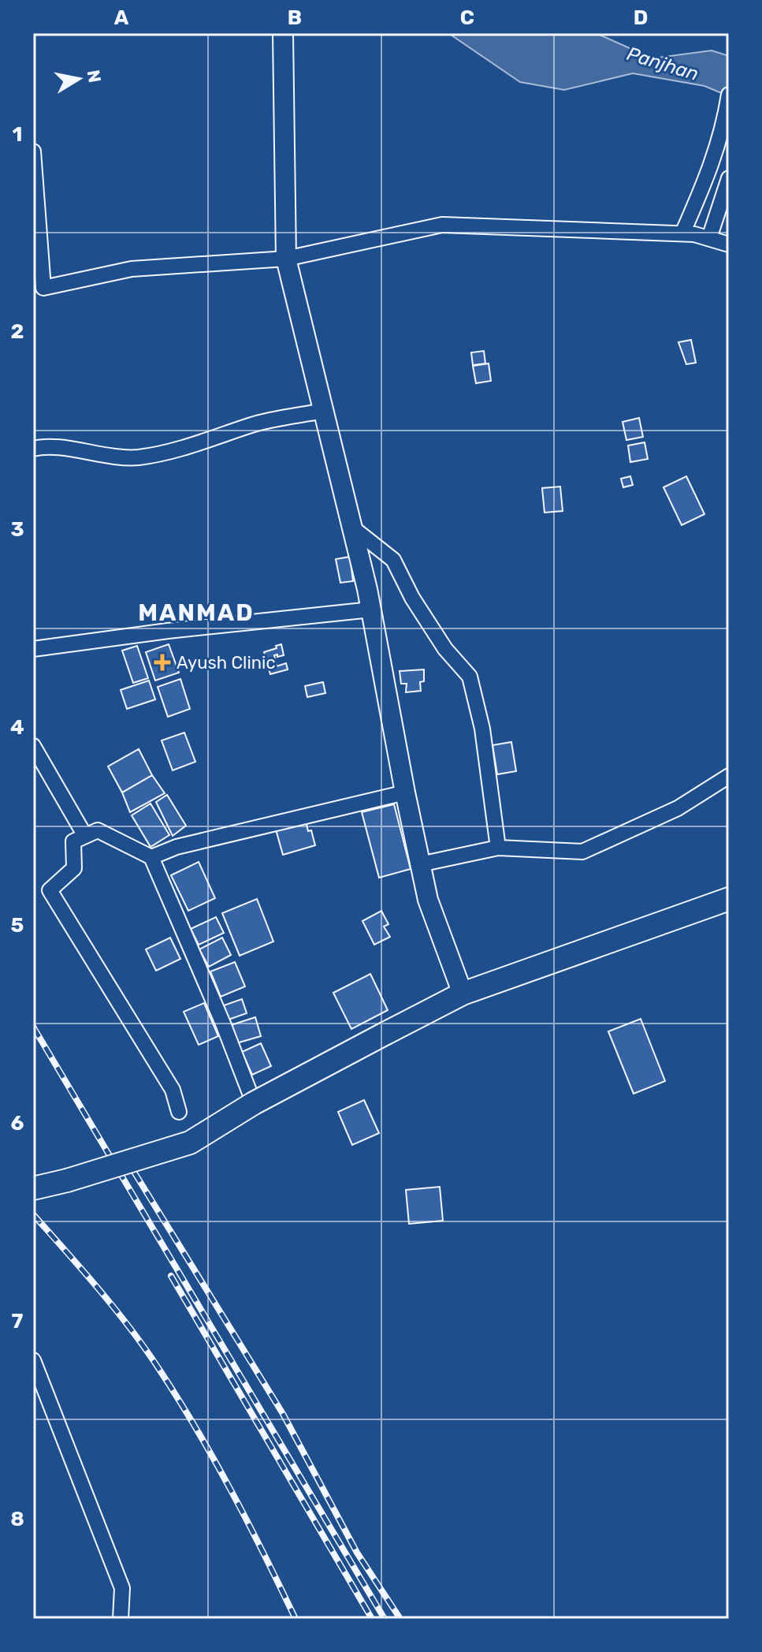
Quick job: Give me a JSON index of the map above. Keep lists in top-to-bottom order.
{
  "districts": ["MANMAD"],
  "water": ["Panjhan"],
  "places": {
    "health": ["Ayush Clinic"]
  },
  "north": "right",
  "grid": {
    "columns": [
      "A",
      "B",
      "C",
      "D"
    ],
    "rows": [
      "1",
      "2",
      "3",
      "4",
      "5",
      "6",
      "7",
      "8"
    ]
  }
}
